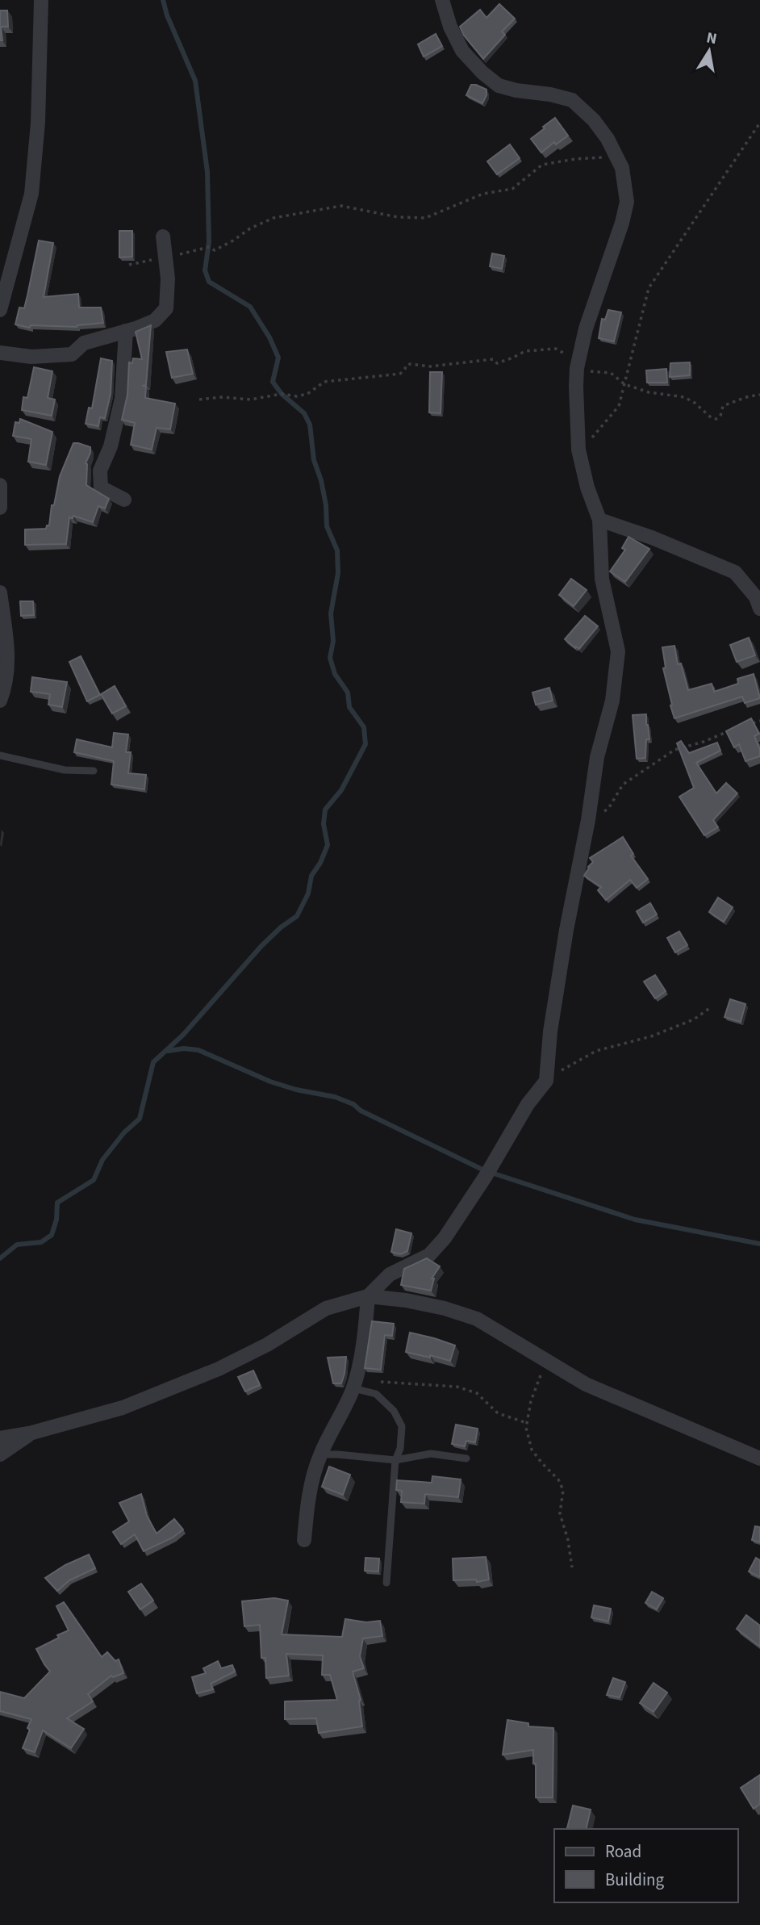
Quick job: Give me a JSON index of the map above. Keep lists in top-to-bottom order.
{
  "legend": ["Road", "Building"],
  "north": "top"
}
